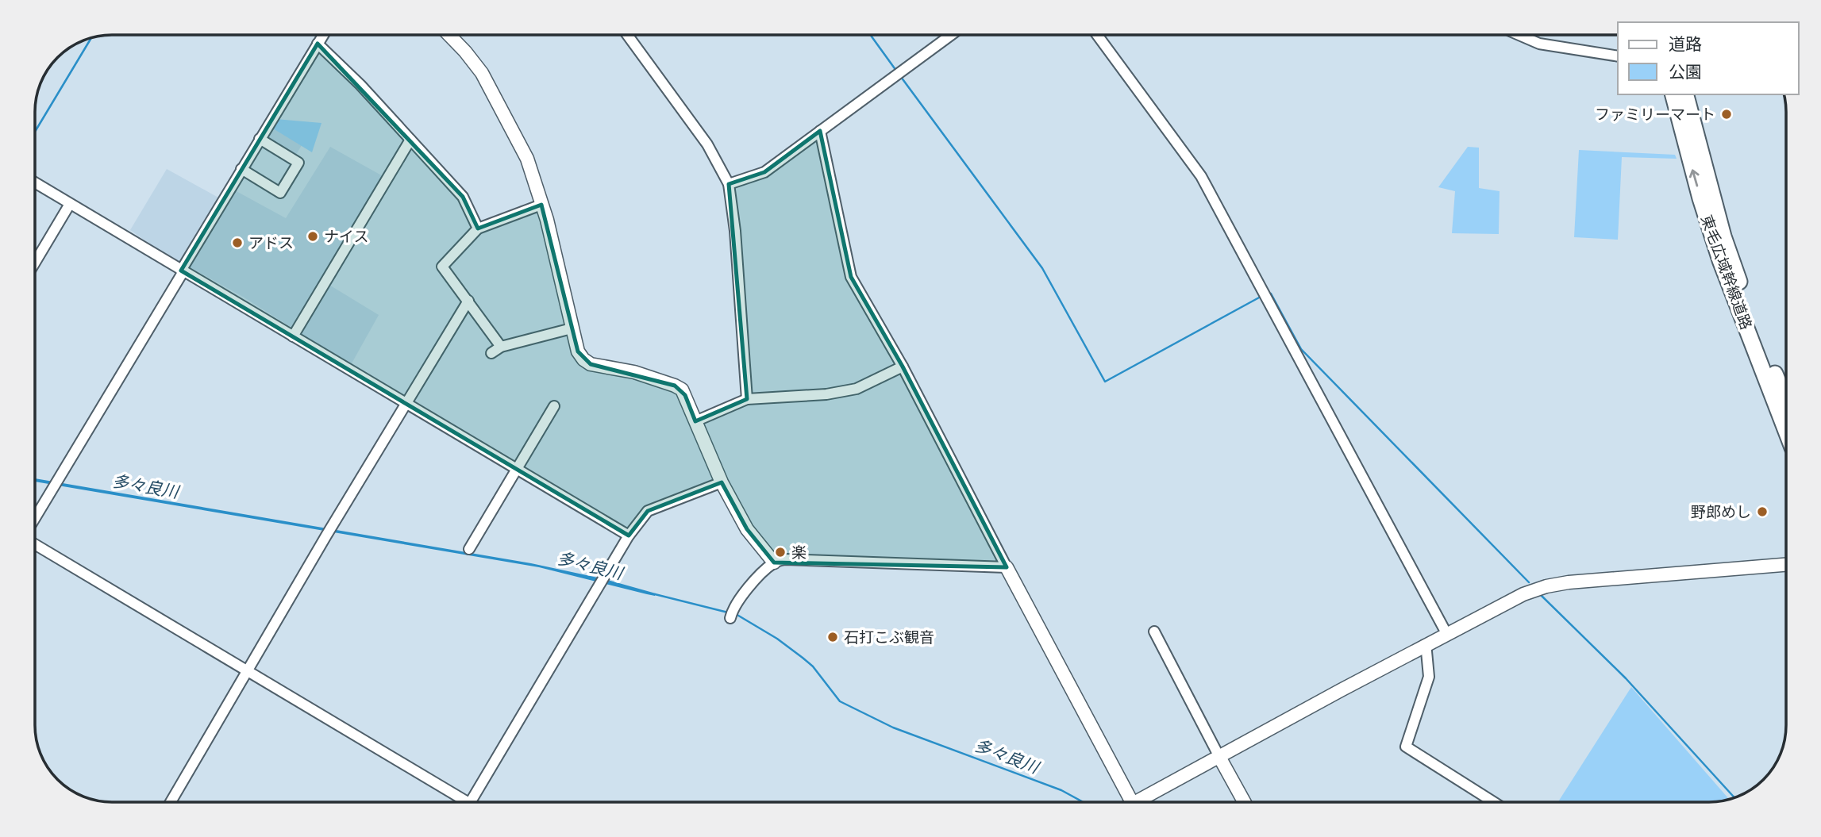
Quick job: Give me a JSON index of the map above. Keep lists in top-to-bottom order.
{
  "streets": {
    "highway": ["東毛広域幹線道路"]
  },
  "water": ["多々良川"],
  "places": [
    "ファミリーマート",
    "ナイス",
    "アドス",
    "野郎めし",
    "楽",
    "石打こぶ観音"
  ],
  "legend": ["道路", "公園"]
}
